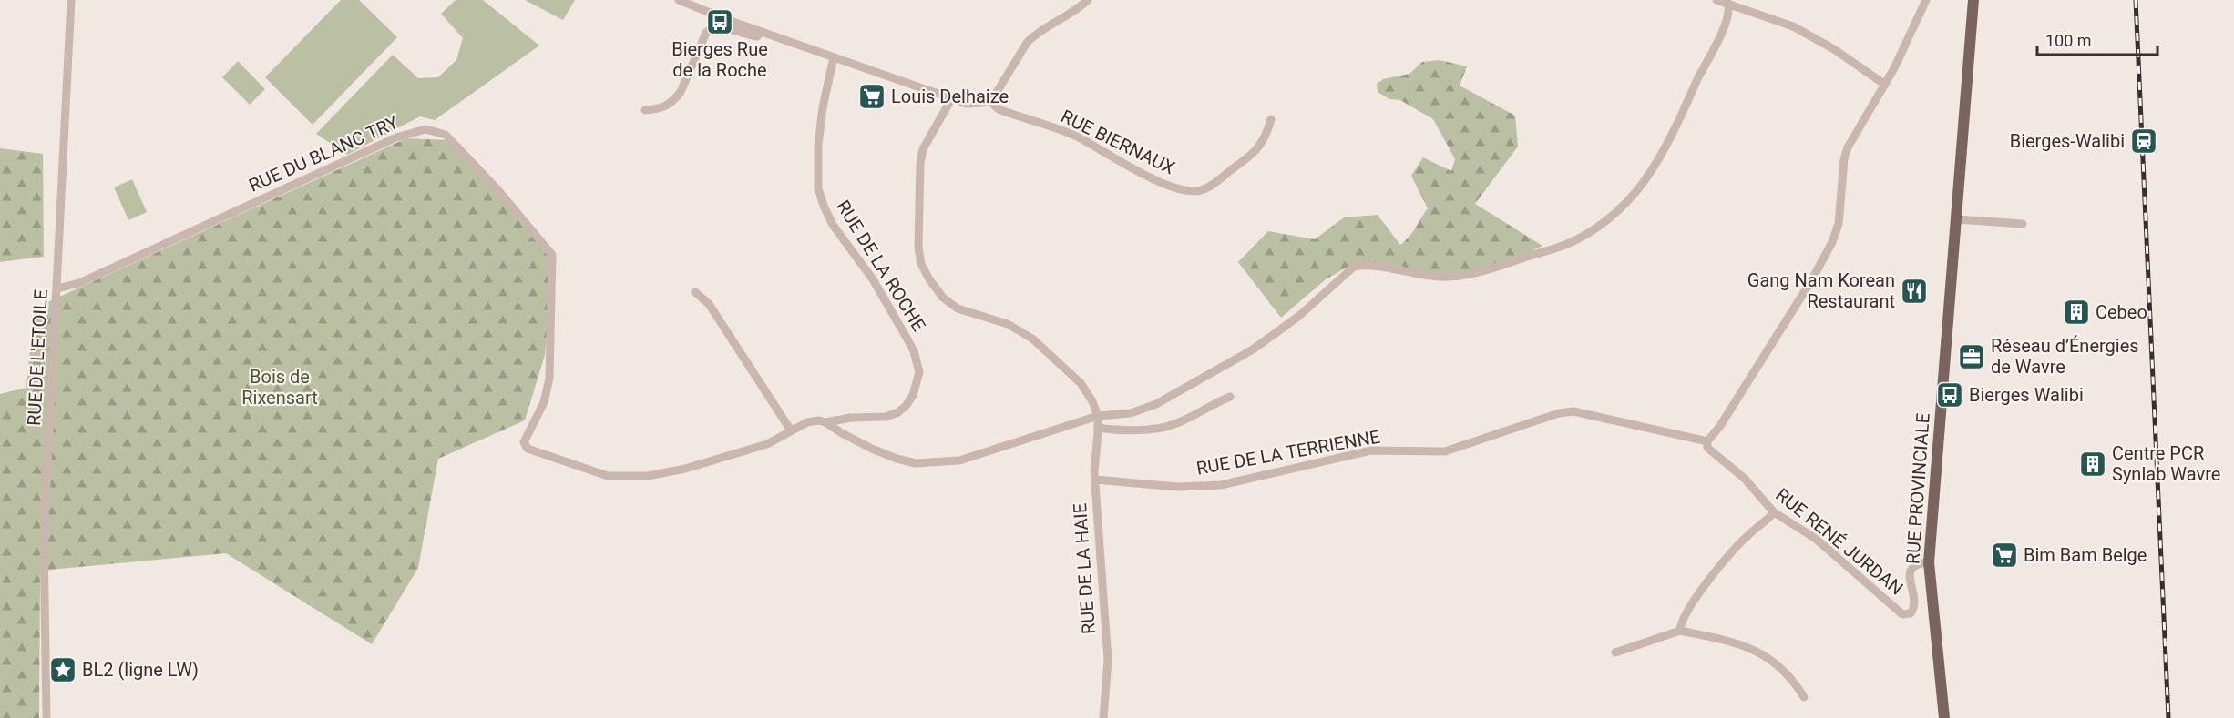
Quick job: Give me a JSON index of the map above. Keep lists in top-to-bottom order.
{
  "streets": {
    "main road": ["RUE PROVINCIALE"],
    "street": [
      "RUE BIERNAUX",
      "RUE DU BLANC TRY",
      "RUE DE LA ROCHE",
      "RUE DE L'ETOILE",
      "RUE DE LA TERRIENNE",
      "RUE RENÉ JURDAN",
      "RUE DE LA HAIE"
    ]
  },
  "crossings": [
    ["RUE DU BLANC TRY", "RUE DE LA ROCHE"],
    ["RUE DU BLANC TRY", "RUE DE L'ETOILE"],
    ["RUE DE LA TERRIENNE", "RUE RENÉ JURDAN"],
    ["RUE DE LA TERRIENNE", "RUE DE LA HAIE"],
    ["RUE PROVINCIALE", "RUE RENÉ JURDAN"]
  ],
  "parks": ["Bois de Rixensart"],
  "places": {
    "bus stop": ["Bierges Rue de la Roche", "Bierges Walibi"],
    "supermarket": ["Louis Delhaize", "Bim Bam Belge"],
    "station": ["Bierges-Walibi"],
    "restaurant": ["Gang Nam Korean Restaurant"],
    "building": ["Cebeo", "Centre PCR Synlab Wavre"],
    "office": ["Réseau d’Énergies de Wavre"],
    "place": ["BL2 (ligne LW)"]
  },
  "scale_bar": "100 m"
}
